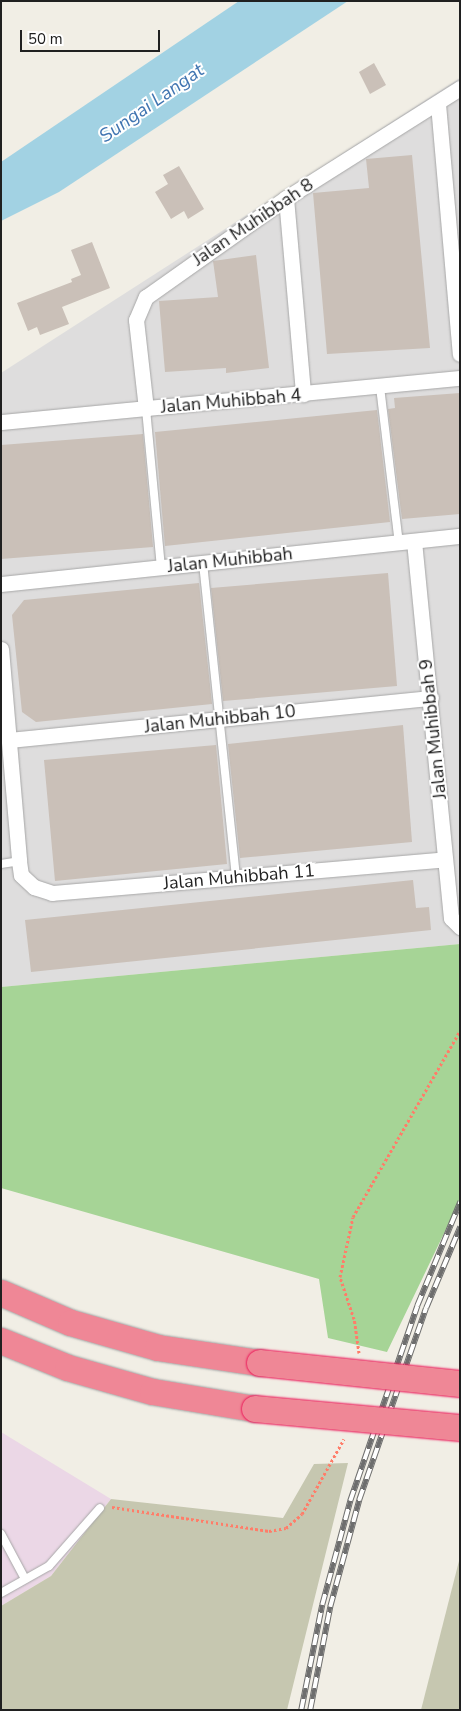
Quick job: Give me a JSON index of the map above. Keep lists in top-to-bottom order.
{
  "streets": {
    "street": [
      "Jalan Muhibbah 8",
      "Jalan Muhibbah 4",
      "Jalan Muhibbah",
      "Jalan Muhibbah 10",
      "Jalan Muhibbah 9",
      "Jalan Muhibbah 11"
    ]
  },
  "crossings": [
    ["Jalan Muhibbah 8", "Jalan Muhibbah 4"],
    ["Jalan Muhibbah", "Jalan Muhibbah 9"],
    ["Jalan Muhibbah 10", "Jalan Muhibbah 9"],
    ["Jalan Muhibbah 9", "Jalan Muhibbah 11"]
  ],
  "water": ["Sungai Langat"],
  "scale_bar": "50 m"
}
